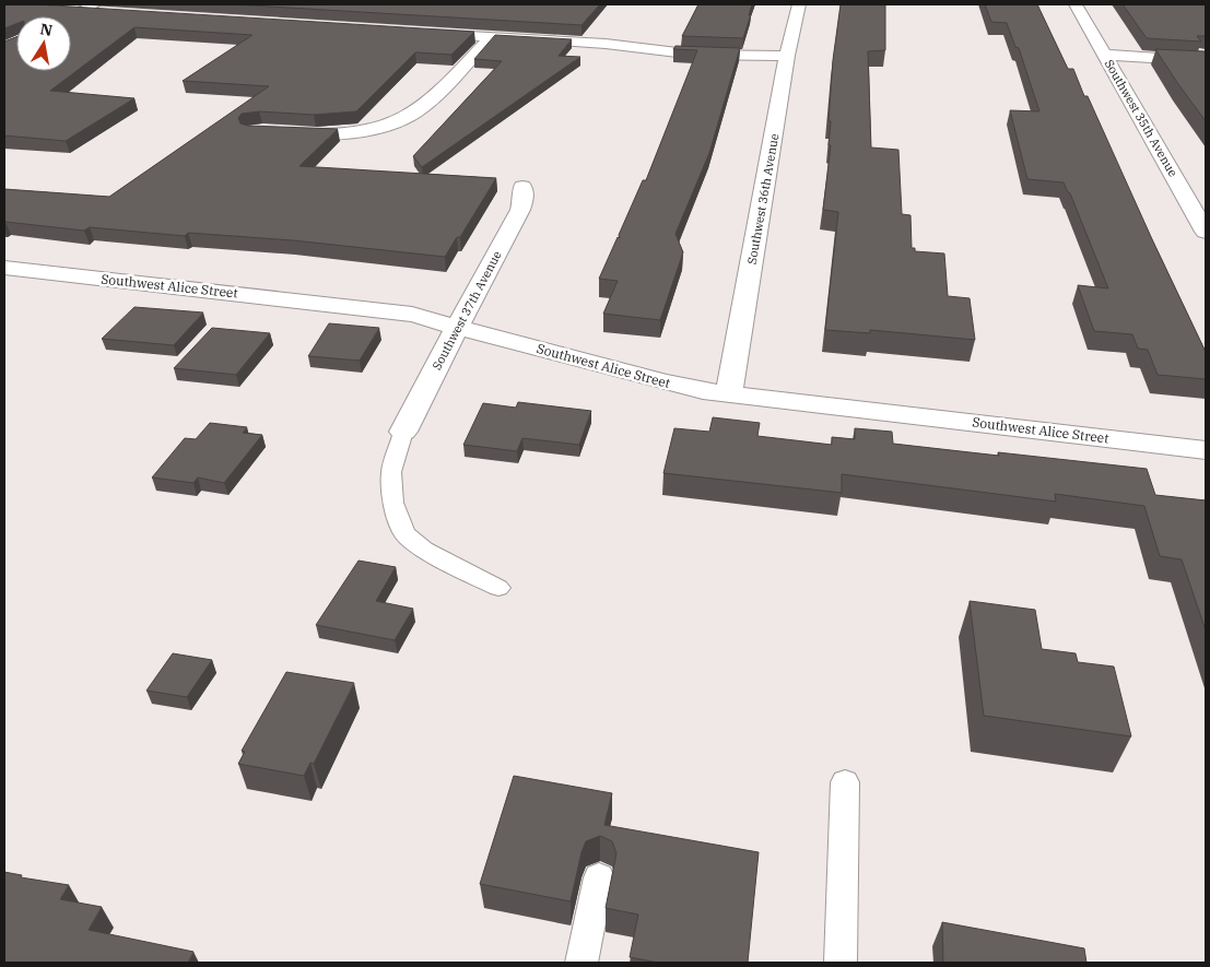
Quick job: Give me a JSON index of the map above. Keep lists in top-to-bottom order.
{
  "streets": {
    "street": [
      "Southwest 35th Avenue",
      "Southwest 36th Avenue",
      "Southwest Alice Street",
      "Southwest 37th Avenue"
    ]
  },
  "crossings": [
    ["Southwest 36th Avenue", "Southwest Alice Street"],
    ["Southwest Alice Street", "Southwest 37th Avenue"]
  ],
  "north": "top"
}
